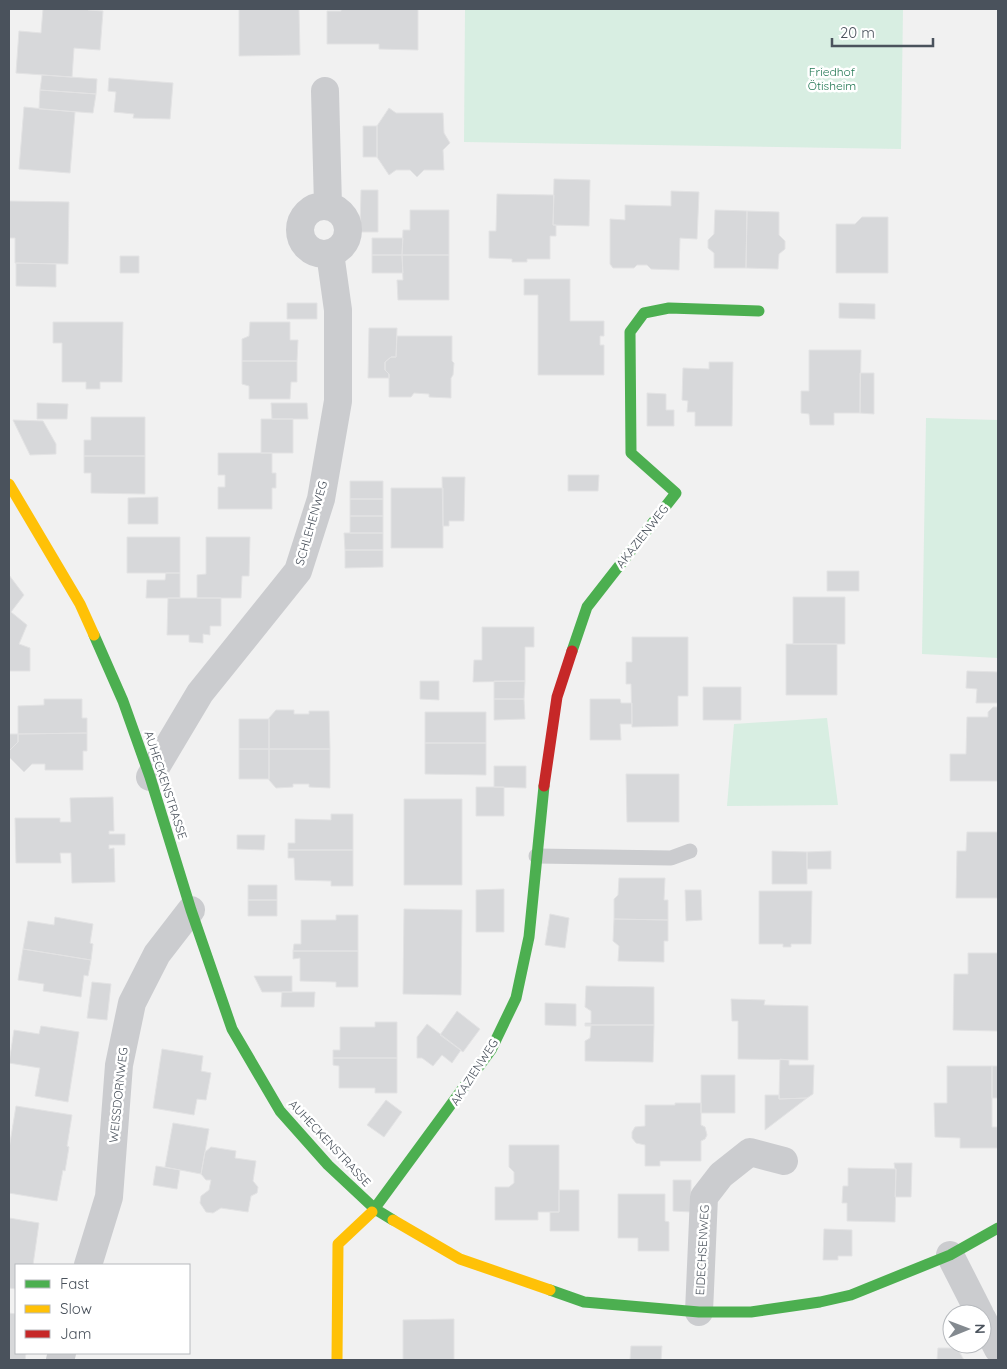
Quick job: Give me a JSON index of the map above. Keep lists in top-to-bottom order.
{
  "streets": {
    "street": [
      "SCHLEHENWEG",
      "AKAZIENWEG",
      "AUHECKENSTRASSE",
      "WEISSDORNWEG",
      "EIDECHSENWEG"
    ]
  },
  "crossings": [
    ["SCHLEHENWEG", "AUHECKENSTRASSE"],
    ["AKAZIENWEG", "AUHECKENSTRASSE"],
    ["AUHECKENSTRASSE", "WEISSDORNWEG"],
    ["AUHECKENSTRASSE", "EIDECHSENWEG"]
  ],
  "parks": ["Friedhof Ötisheim"],
  "legend": ["Fast", "Slow", "Jam"],
  "scale_bar": "20 m",
  "north": "right"
}
